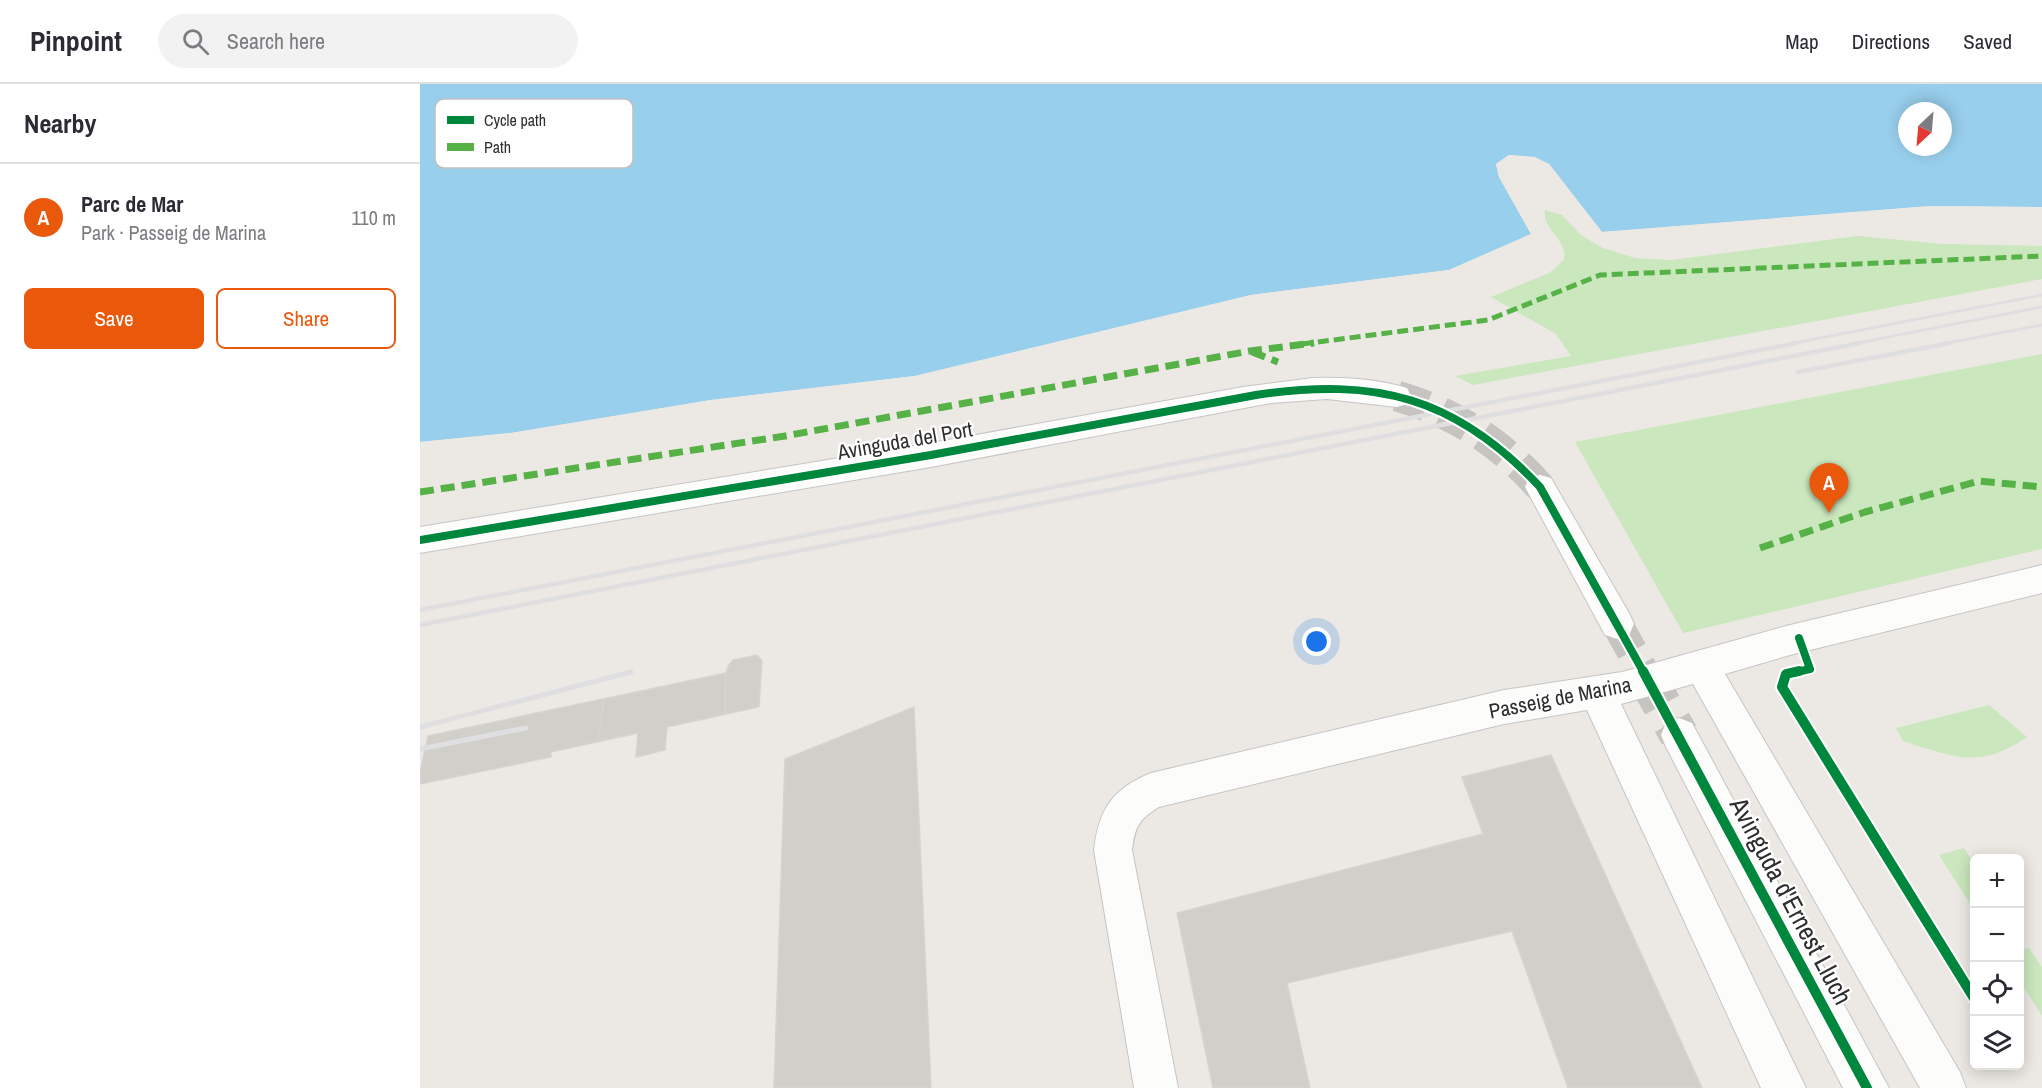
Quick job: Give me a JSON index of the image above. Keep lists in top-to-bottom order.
{
  "streets": {
    "street": ["Avinguda del Port", "Passeig de Marina", "Avinguda d'Ernest Lluch"]
  },
  "crossings": [
    ["Passeig de Marina", "Avinguda d'Ernest Lluch"]
  ],
  "legend": ["Cycle path", "Path"],
  "north": "bottom left",
  "page": {
    "header": "Pinpoint",
    "search": "Search here",
    "nav": ["Map", "Directions", "Saved"],
    "heading": "Nearby",
    "list": [
      {
        "mark": "A",
        "name": "Parc de Mar",
        "note": "Park · Passeig de Marina",
        "value": "110 m"
      }
    ],
    "buttons": ["Save", "Share"],
    "pins": "A",
    "map_buttons": ["+", "−"]
  }
}
